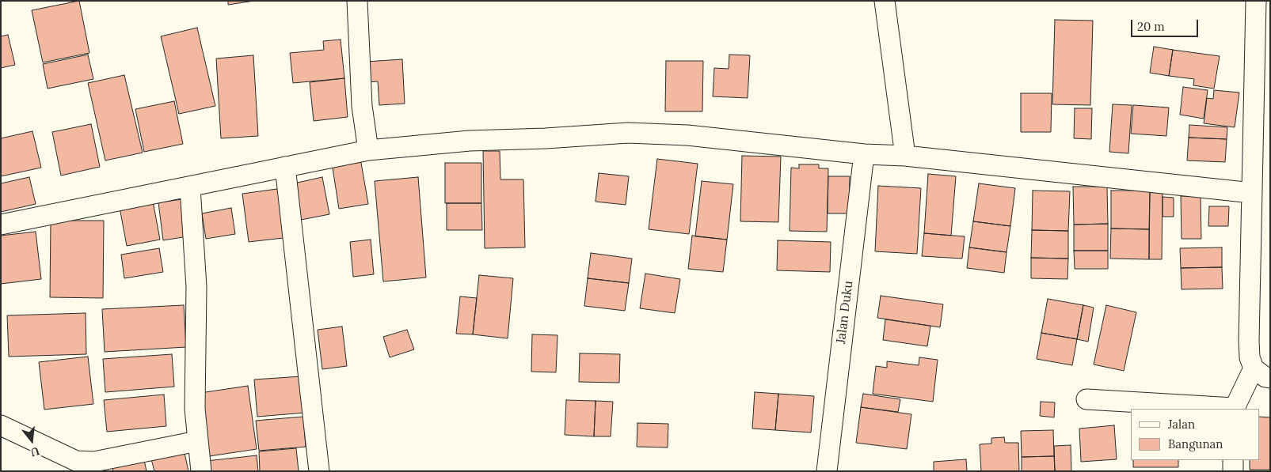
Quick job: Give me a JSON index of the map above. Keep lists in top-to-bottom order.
{
  "streets": {
    "street": ["Jalan Duku"]
  },
  "legend": ["Jalan", "Bangunan"],
  "scale_bar": "20 m",
  "north": "bottom"
}
